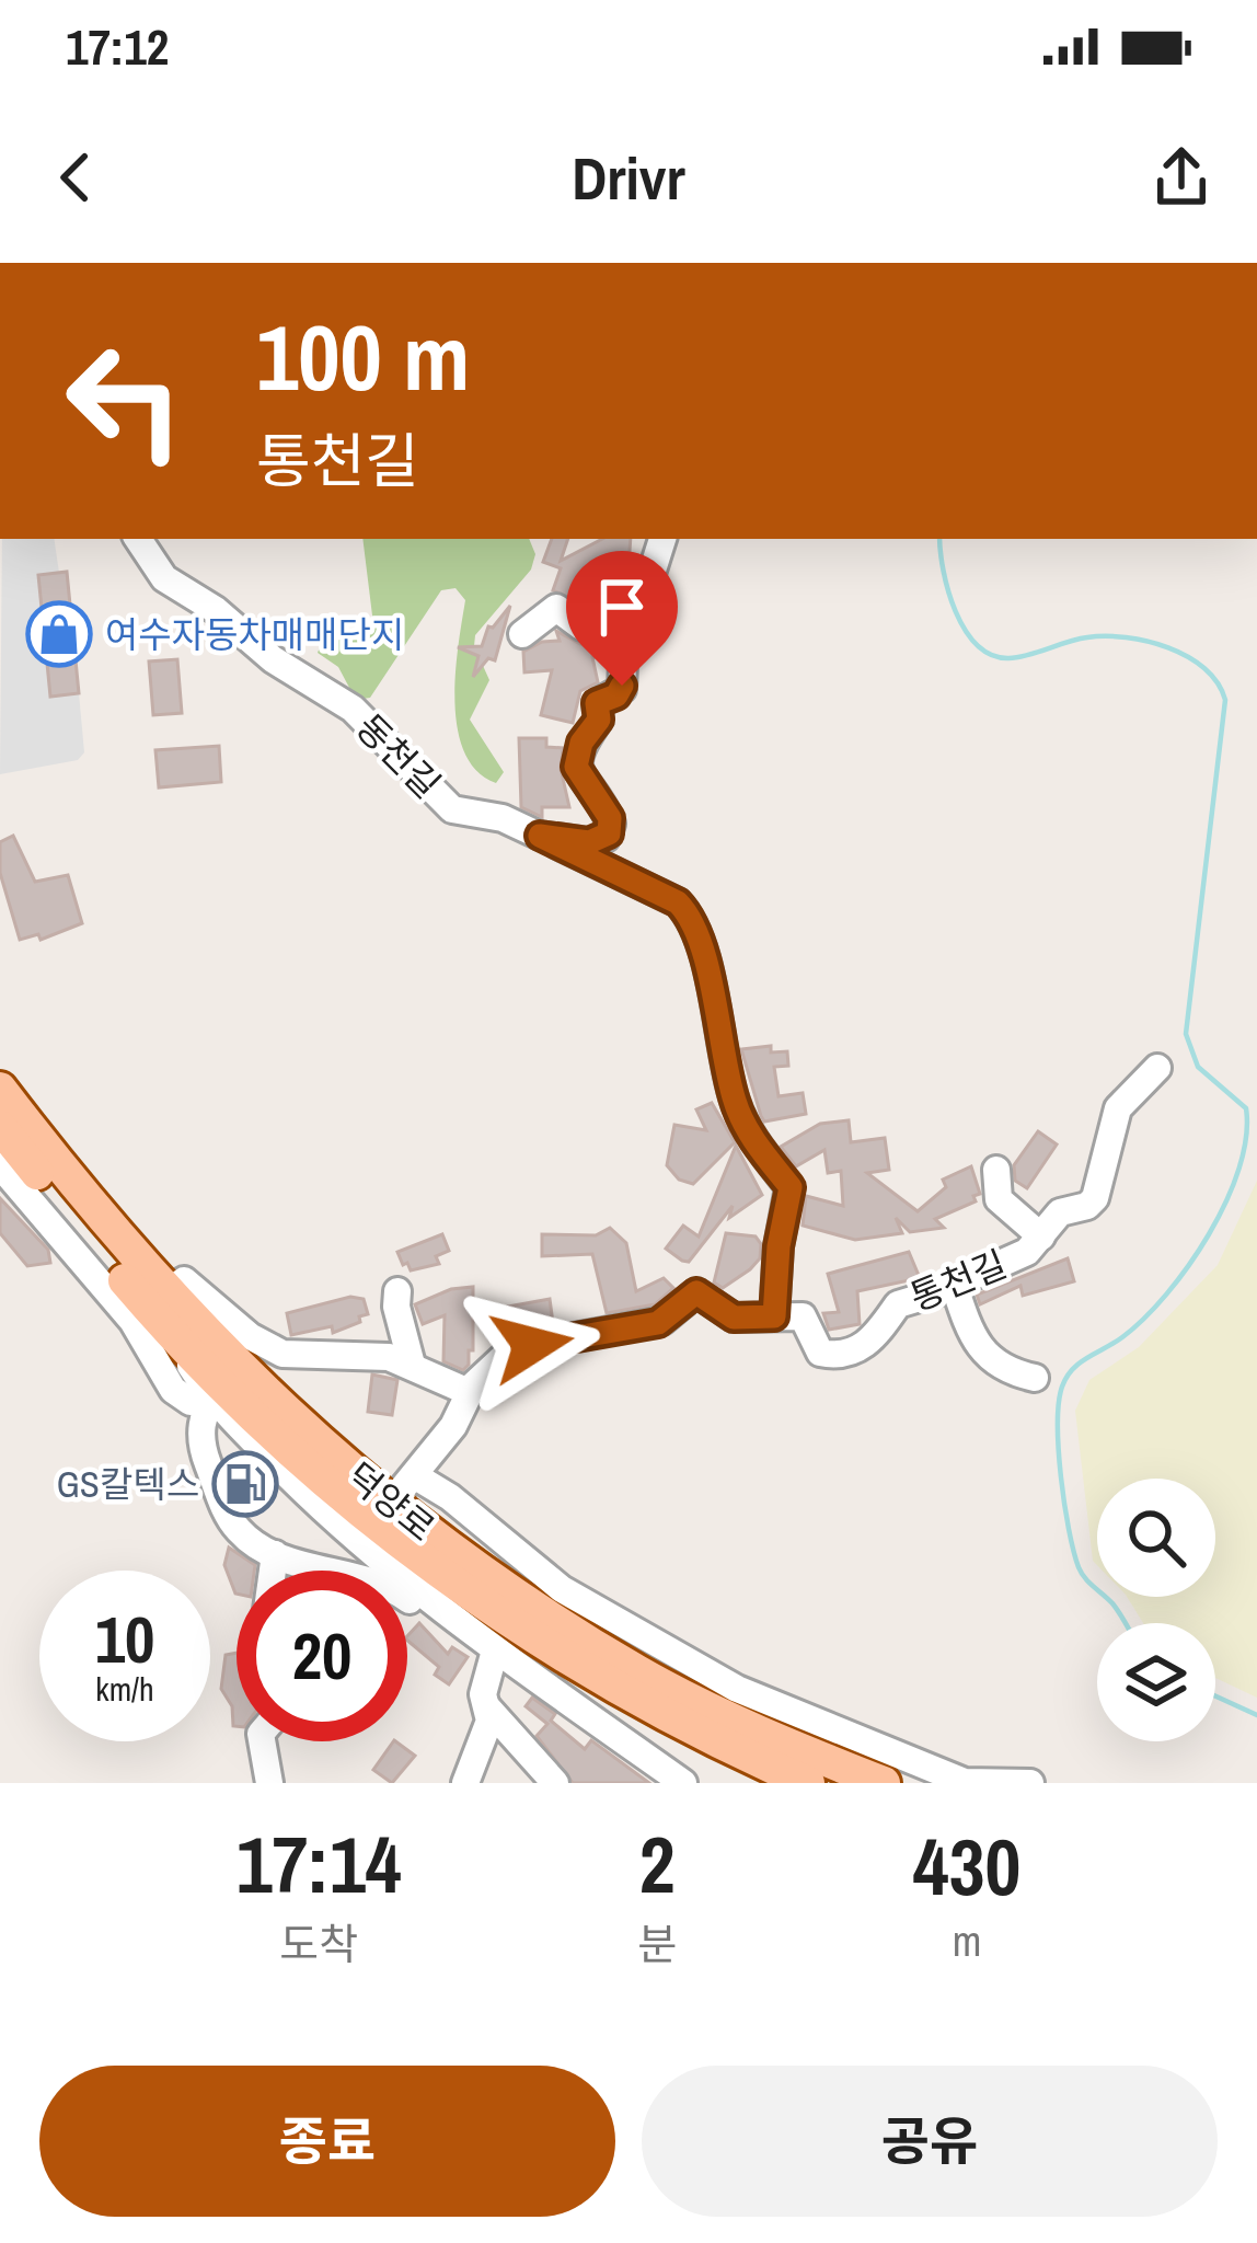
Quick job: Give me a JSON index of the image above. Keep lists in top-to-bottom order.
{
  "streets": {
    "main road": ["덕양로"],
    "street": ["동천길", "통천길"]
  },
  "crossings": [
    ["통천길", "덕양로"]
  ],
  "places": {
    "shop": ["여수자동차매매단지"],
    "fuel station": ["GS칼텍스"]
  },
  "page": {
    "status": "17:12",
    "header": "Drivr",
    "turn": ["100 m", "통천길"],
    "speed": "10 km/h",
    "limit": "20",
    "eta": [
      "17:14",
      "도착",
      "2",
      "분",
      "430",
      "m"
    ],
    "buttons": ["종료", "공유"]
  }
}
